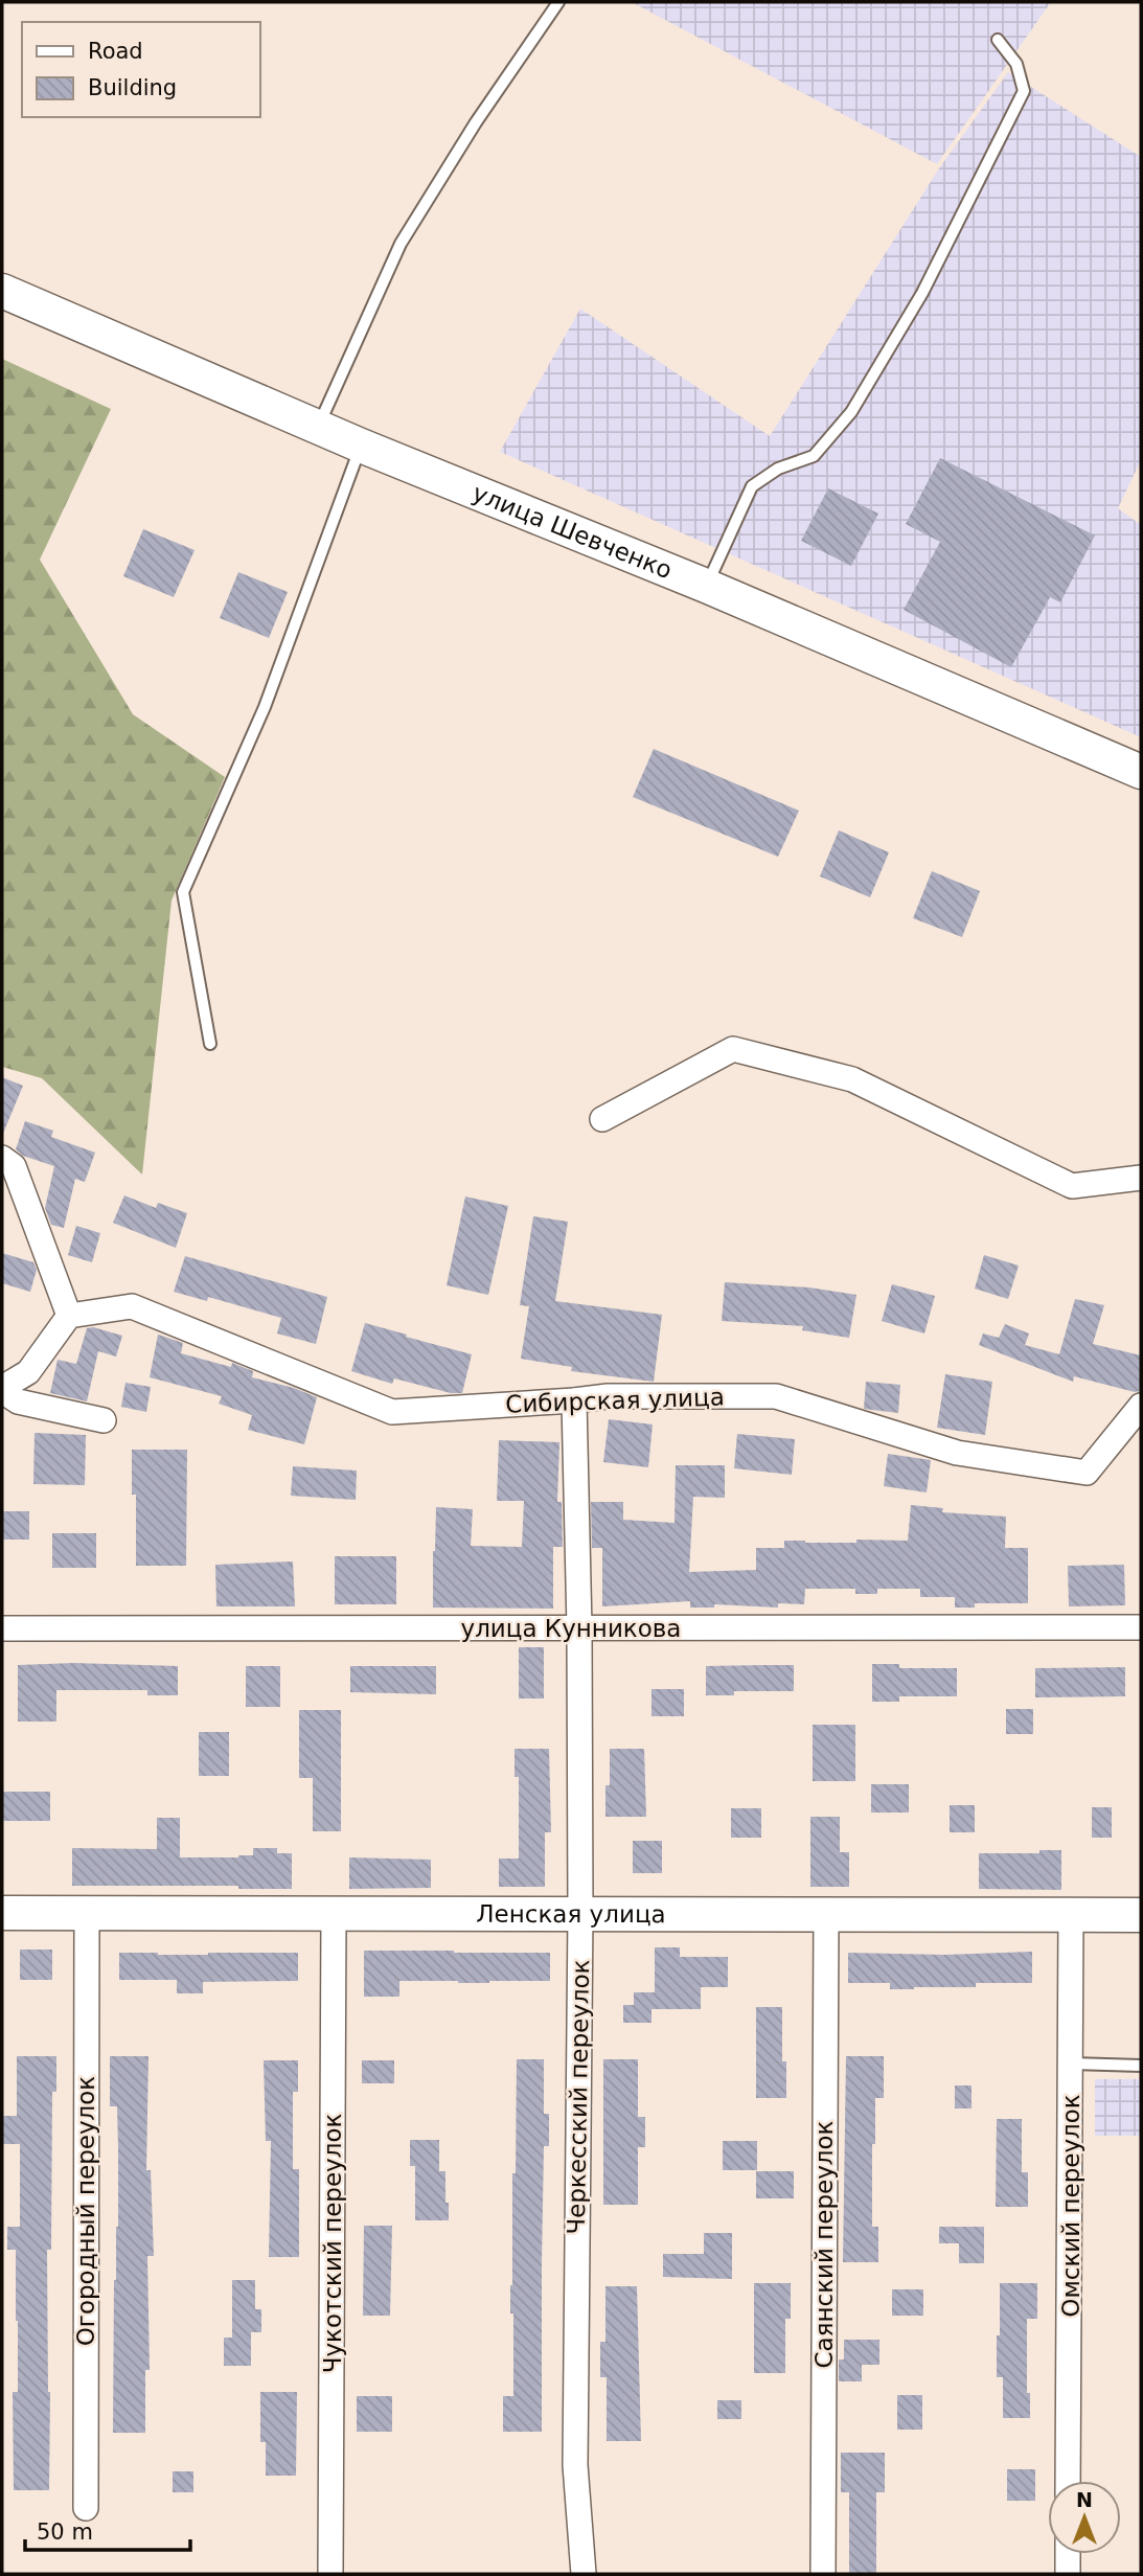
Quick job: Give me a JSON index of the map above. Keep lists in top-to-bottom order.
{
  "streets": {
    "street": [
      "улица Шевченко",
      "Сибирская улица",
      "улица Кунникова",
      "Ленская улица",
      "Черкесский переулок",
      "Омский переулок",
      "Огородный переулок",
      "Чукотский переулок",
      "Саянский переулок"
    ]
  },
  "crossings": [
    ["Сибирская улица", "Черкесский переулок"],
    ["улица Кунникова", "Черкесский переулок"],
    ["Ленская улица", "Черкесский переулок"],
    ["Ленская улица", "Омский переулок"],
    ["Ленская улица", "Огородный переулок"],
    ["Ленская улица", "Чукотский переулок"],
    ["Ленская улица", "Саянский переулок"]
  ],
  "legend": ["Road", "Building"],
  "scale_bar": "50 m",
  "north": "top"
}
